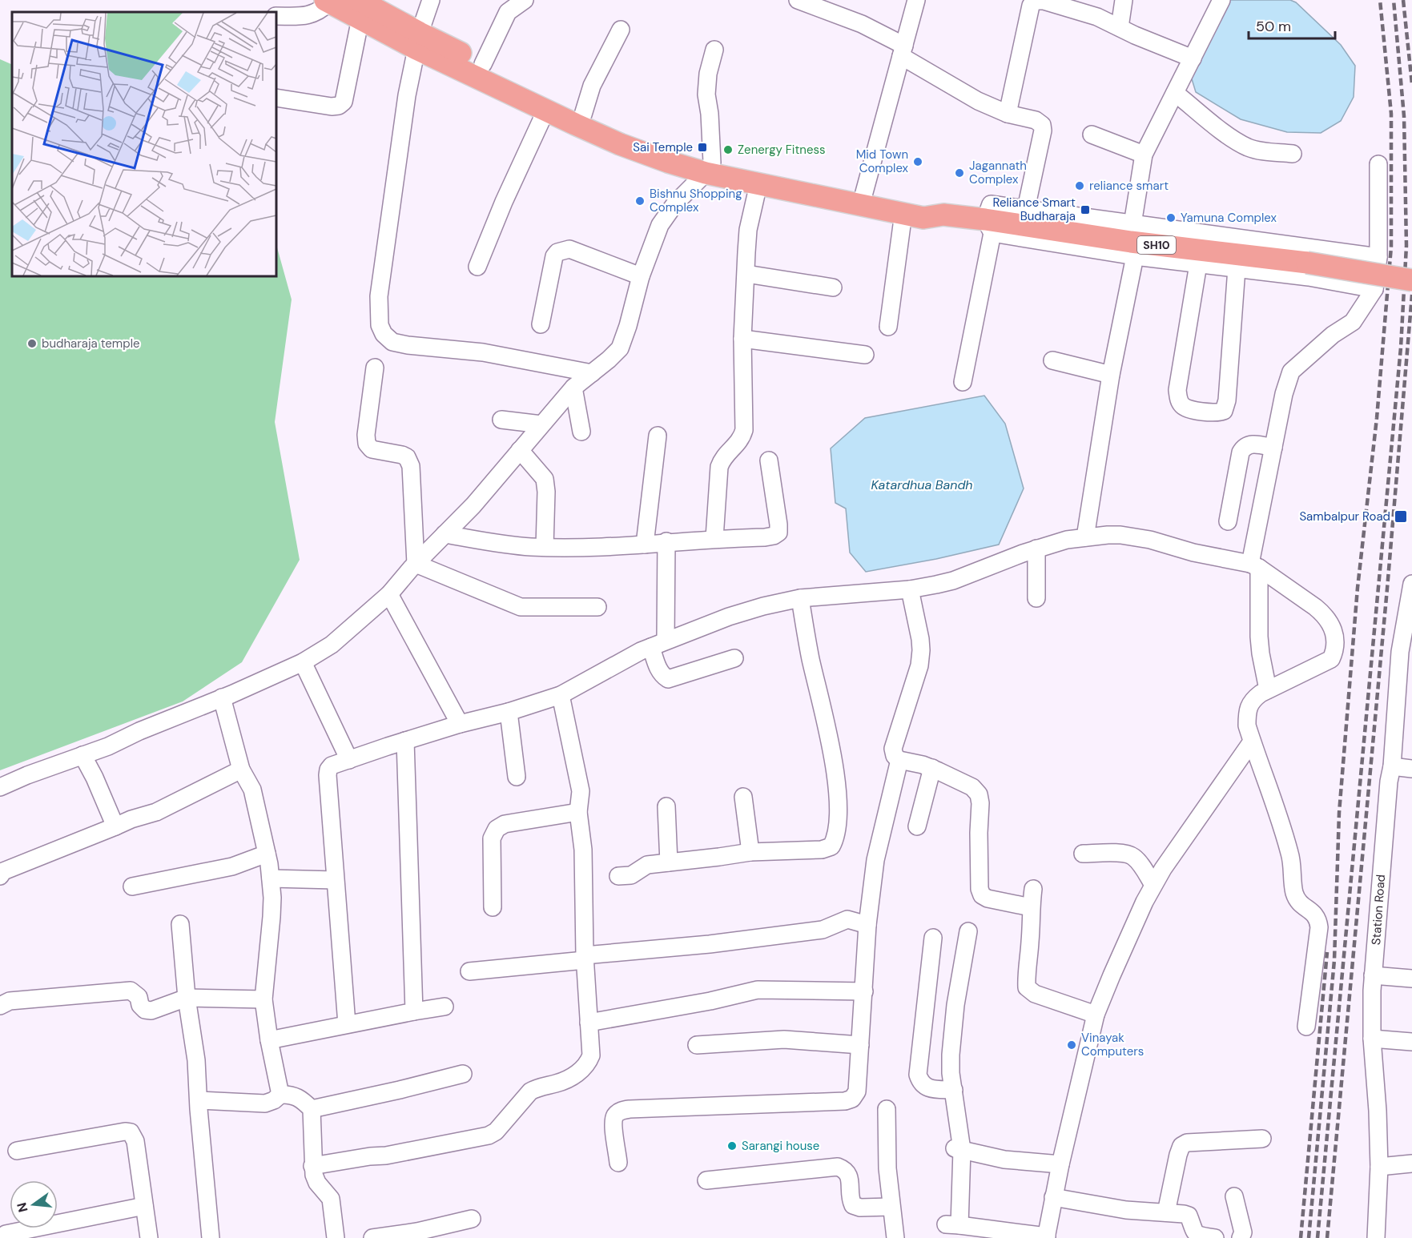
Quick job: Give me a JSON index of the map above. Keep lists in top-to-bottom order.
{
  "streets": {
    "main road": ["SH10"],
    "street": ["Station Road"]
  },
  "water": ["Katardhua Bandh"],
  "places": {
    "transit": ["Sai Temple", "Reliance Smart Budharaja", "Sambalpur Road"],
    "other": [
      "Zenergy Fitness",
      "Mid Town Complex",
      "Jagannath Complex",
      "reliance smart",
      "Bishnu Shopping Complex",
      "Yamuna Complex",
      "budharaja temple",
      "Vinayak Computers",
      "Sarangi house"
    ]
  },
  "scale_bar": "50 m",
  "north": "left"
}
